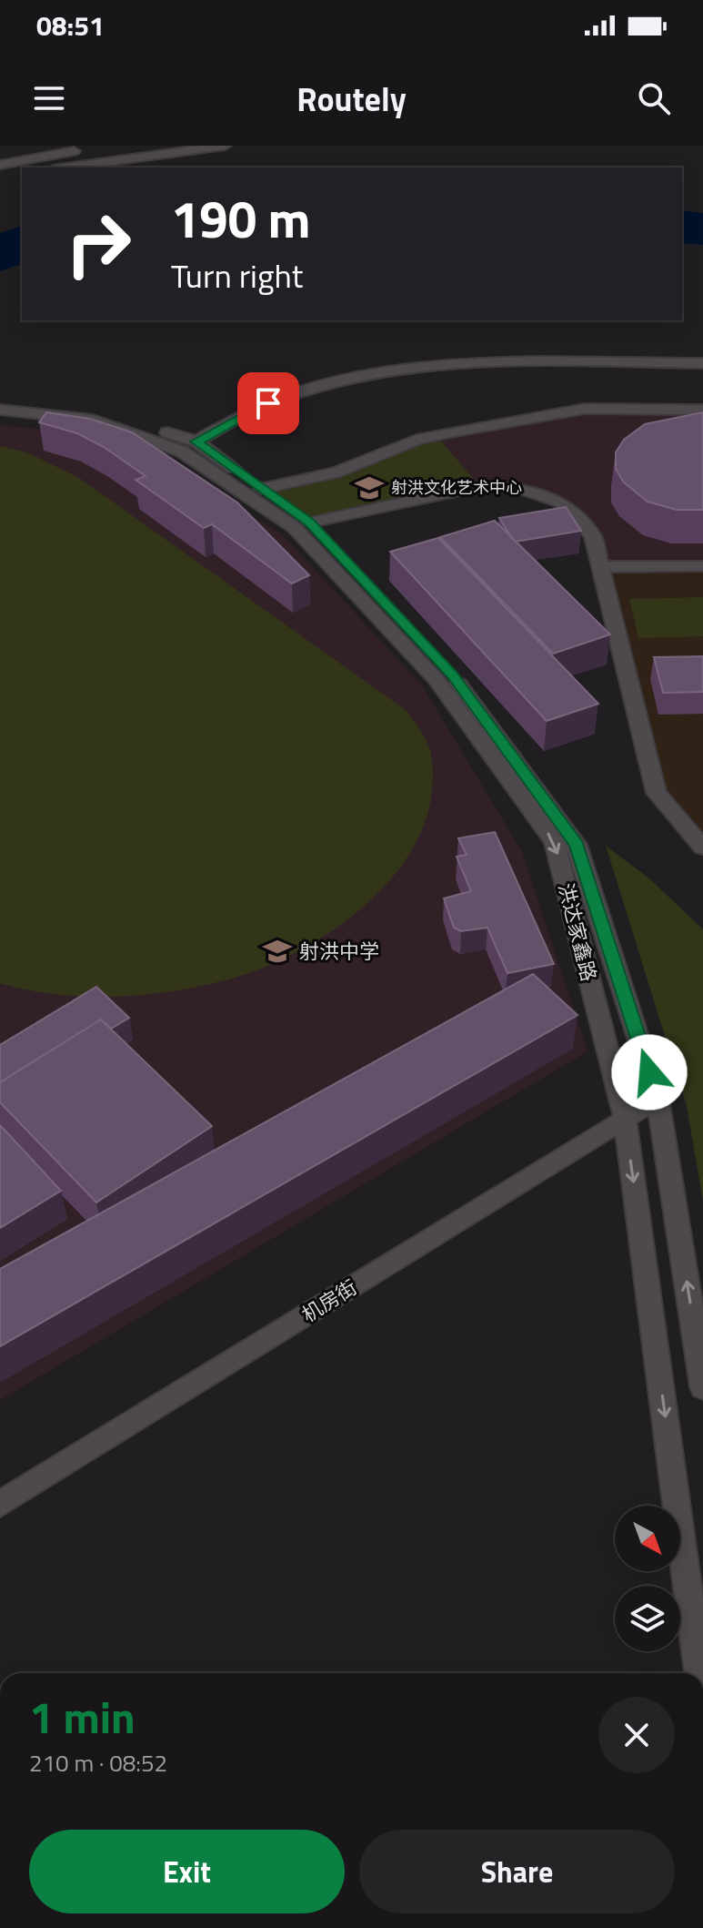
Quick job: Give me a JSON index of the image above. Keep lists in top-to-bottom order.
{
  "streets": {
    "main road": ["洪达家鑫路", "机房街"]
  },
  "crossings": [
    ["洪达家鑫路", "机房街"]
  ],
  "places": {
    "school or university": ["射洪文化艺术中心", "射洪中学"]
  },
  "north": "bottom right",
  "page": {
    "status": "08:51",
    "header": "Routely",
    "turn": ["190 m", "Turn right"],
    "heading": ["1 min", "210 m · 08:52"],
    "buttons": ["Exit", "Share"]
  }
}
